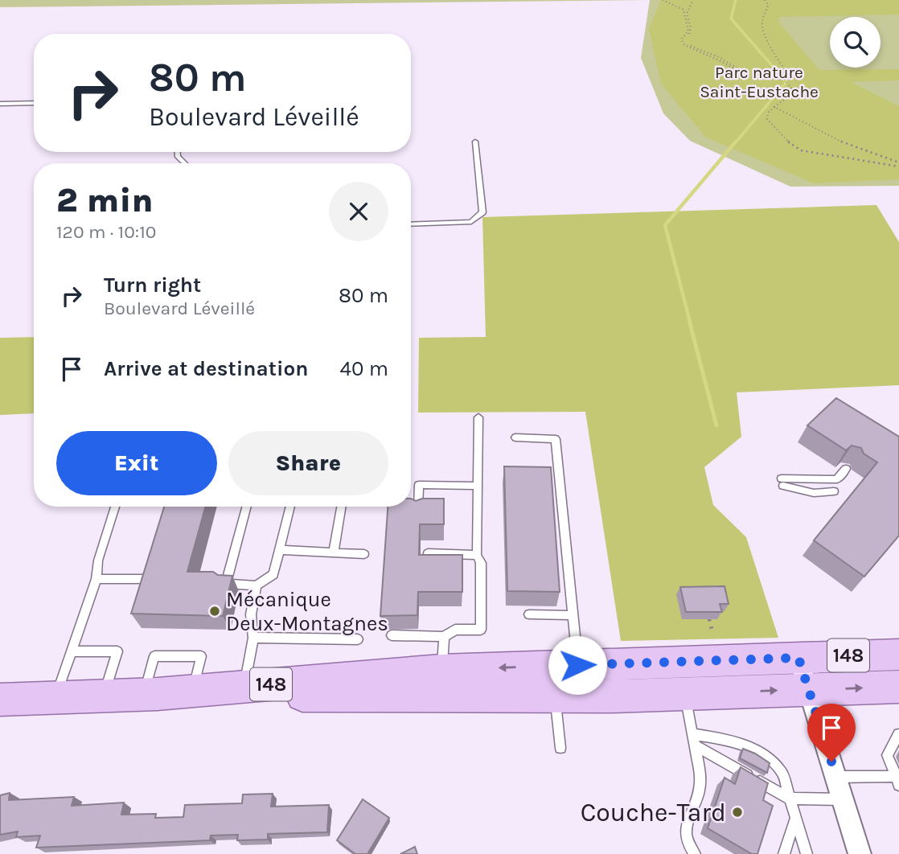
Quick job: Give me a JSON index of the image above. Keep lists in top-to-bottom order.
{
  "streets": {
    "main road": ["148"]
  },
  "parks": ["Parc nature Saint-Eustache"],
  "places": ["Mécanique Deux-Montagnes", "Couche-Tard"],
  "page": {
    "turn": ["80 m", "Boulevard Léveillé"],
    "heading": ["2 min", "120 m · 10:10"],
    "list": [
      {
        "name": "Turn right",
        "note": "Boulevard Léveillé",
        "value": "80 m"
      },
      {
        "name": "Arrive at destination",
        "value": "40 m"
      }
    ],
    "buttons": ["Exit", "Share"]
  }
}
